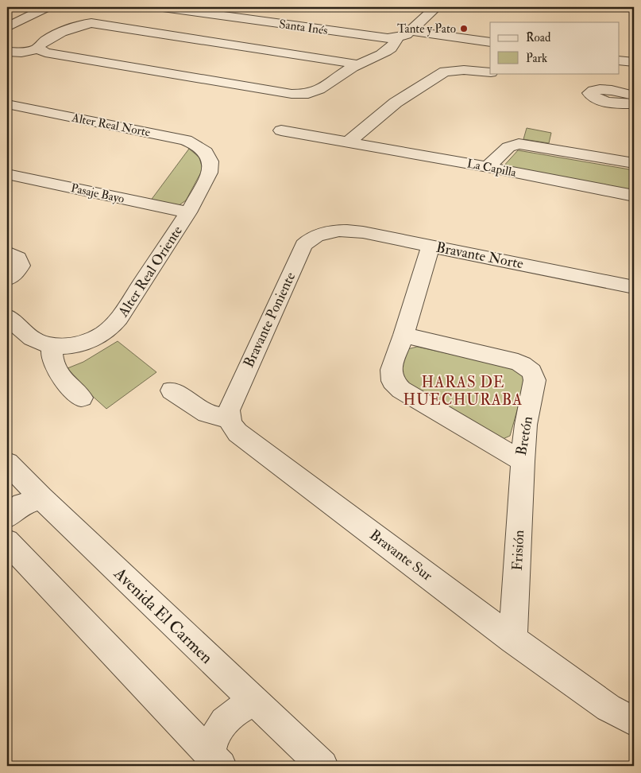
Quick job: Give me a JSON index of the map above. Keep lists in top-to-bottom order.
{
  "streets": {
    "street": [
      "Santa Inés",
      "Alter Real Norte",
      "La Capilla",
      "Pasaje Bayo",
      "Bravante Norte",
      "Alter Real Oriente",
      "Bravante Poniente",
      "Bretón",
      "Frisión",
      "Bravante Sur",
      "Avenida El Carmen"
    ]
  },
  "crossings": [
    ["Alter Real Norte", "Alter Real Oriente"],
    ["Pasaje Bayo", "Alter Real Oriente"],
    ["Bravante Norte", "Bravante Poniente"],
    ["Bravante Norte", "Bretón"],
    ["Bravante Poniente", "Bravante Sur"],
    ["Bretón", "Frisión"],
    ["Frisión", "Bravante Sur"]
  ],
  "districts": ["HARAS DE HUECHURABA"],
  "places": ["Tante y Pato"],
  "legend": ["Road", "Park"]
}
